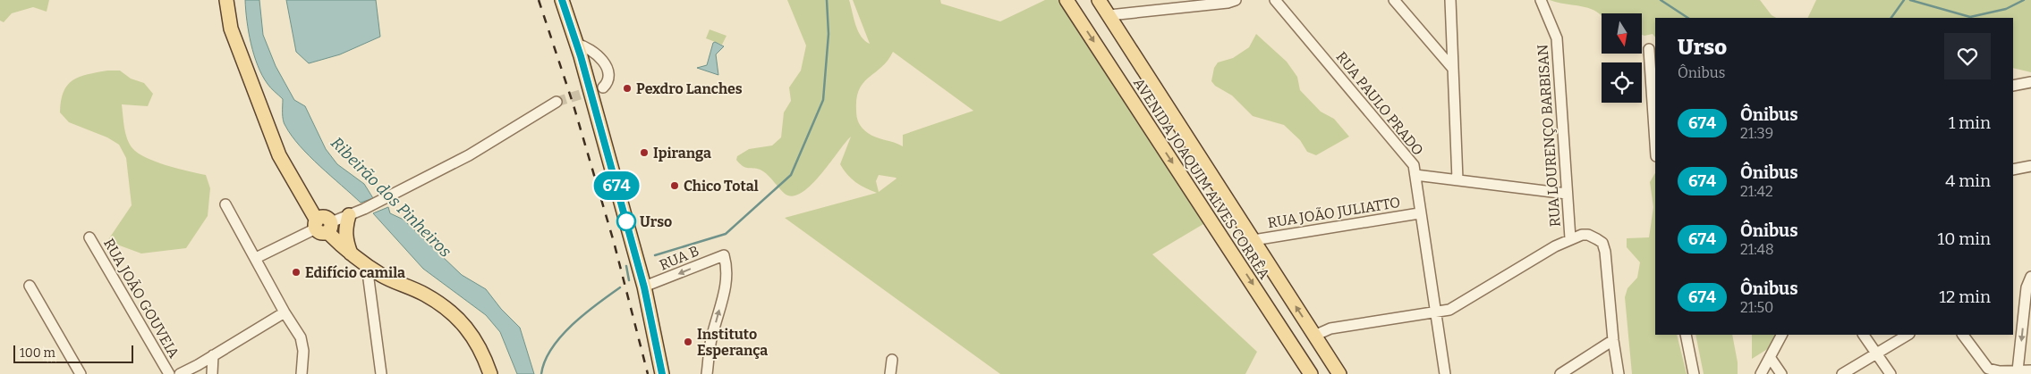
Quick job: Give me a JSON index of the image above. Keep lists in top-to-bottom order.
{
  "streets": {
    "main road": ["AVENIDA JOAQUIM ALVES CORRÊA"],
    "street": [
      "RUA PAULO PRADO",
      "RUA LOURENÇO BARBISAN",
      "RUA JOÃO JULIATTO",
      "RUA B",
      "RUA JOÃO GOUVEIA"
    ]
  },
  "crossings": [
    ["RUA PAULO PRADO", "RUA JOÃO JULIATTO"],
    ["AVENIDA JOAQUIM ALVES CORRÊA", "RUA JOÃO JULIATTO"]
  ],
  "water": ["Ribeirão dos Pinheiros"],
  "places": [
    "Pexdro Lanches",
    "Ipiranga",
    "Chico Total",
    "Urso",
    "Edifício camila",
    "Instituto Esperança"
  ],
  "lines": ["bus line 674"],
  "scale_bar": "100 m",
  "north": "bottom",
  "page": {
    "on_map": "674",
    "heading": ["Urso", "Ônibus"],
    "list": [
      {
        "mark": "674",
        "name": "Ônibus",
        "note": "21:39",
        "value": "1 min"
      },
      {
        "mark": "674",
        "name": "Ônibus",
        "note": "21:42",
        "value": "4 min"
      },
      {
        "mark": "674",
        "name": "Ônibus",
        "note": "21:48",
        "value": "10 min"
      },
      {
        "mark": "674",
        "name": "Ônibus",
        "note": "21:50",
        "value": "12 min"
      }
    ],
    "scale": "100 m"
  }
}
